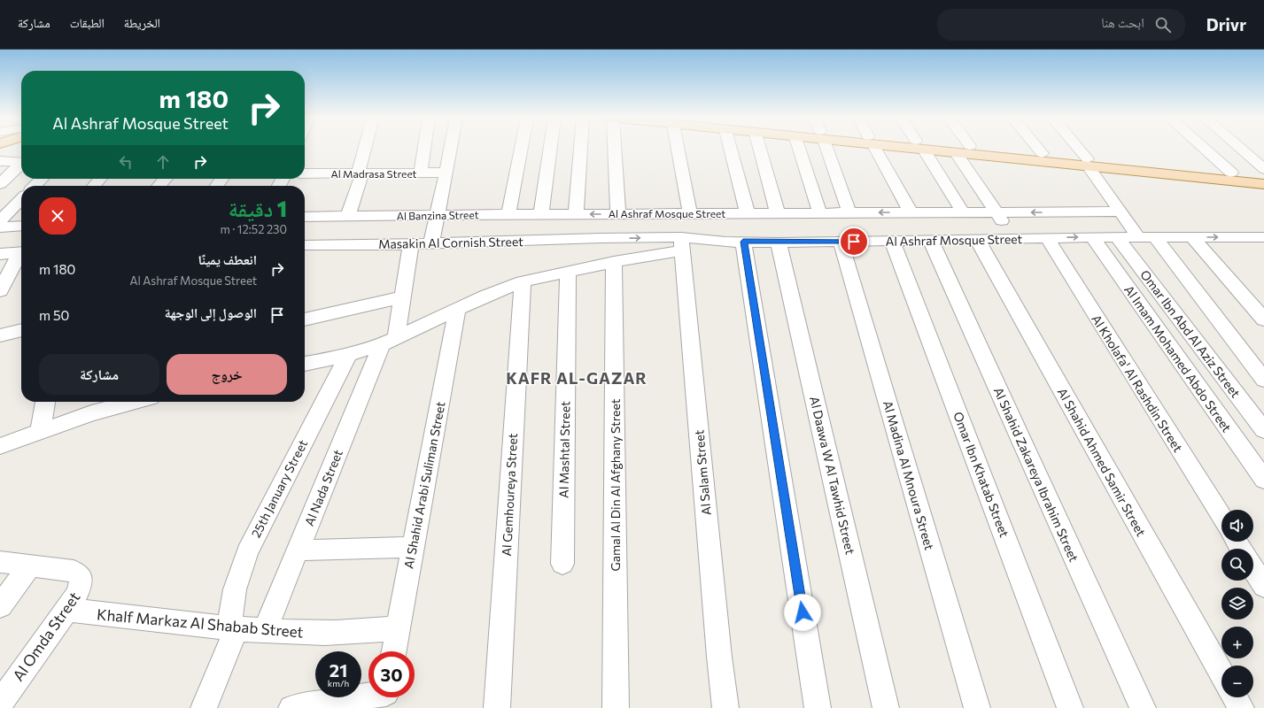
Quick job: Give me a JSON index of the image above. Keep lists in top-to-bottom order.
{
  "streets": {
    "street": [
      "Al Madrasa Street",
      "Al Ashraf Mosque Street",
      "Al Banzina Street",
      "Masakin Al Cornish Street",
      "Omar Ibn Abd Al Aziz Street",
      "Al Imam Mohamed Abdo Street",
      "Al Kholafa' Al Rashdin Street",
      "Al Mashtal Street",
      "Al Shahid Ahmed Samir Street",
      "Al Salam Street",
      "Omar Ibn Khatab Street",
      "Al Shahid Zakareya Ibrahim Street",
      "Al Daawa W Al Tawhid Street",
      "Al Madina Al Mnoura Street",
      "Al Shahid Arabi Suliman Street",
      "Gamal Al Din Al Afghany Street",
      "Al Nada Street",
      "25th January Street",
      "Al Gemhoureya Street",
      "Khalf Markaz Al Shabab Street",
      "Al Omda Street"
    ]
  },
  "crossings": [
    ["Al Ashraf Mosque Street", "Al Banzina Street"],
    ["Al Ashraf Mosque Street", "Masakin Al Cornish Street"],
    ["Al Ashraf Mosque Street", "Omar Ibn Abd Al Aziz Street"],
    ["Al Ashraf Mosque Street", "Al Imam Mohamed Abdo Street"],
    ["Al Ashraf Mosque Street", "Al Kholafa' Al Rashdin Street"],
    ["Al Ashraf Mosque Street", "Al Shahid Ahmed Samir Street"],
    ["Al Ashraf Mosque Street", "Al Salam Street"],
    ["Al Ashraf Mosque Street", "Omar Ibn Khatab Street"],
    ["Al Ashraf Mosque Street", "Al Shahid Zakareya Ibrahim Street"],
    ["Al Ashraf Mosque Street", "Al Daawa W Al Tawhid Street"],
    ["Al Ashraf Mosque Street", "Al Madina Al Mnoura Street"],
    ["Masakin Al Cornish Street", "Al Nada Street"],
    ["Al Shahid Arabi Suliman Street", "Khalf Markaz Al Shabab Street"],
    ["Al Nada Street", "Khalf Markaz Al Shabab Street"],
    ["25th January Street", "Khalf Markaz Al Shabab Street"],
    ["Khalf Markaz Al Shabab Street", "Al Omda Street"]
  ],
  "districts": ["KAFR AL-GAZAR"],
  "page": {
    "header": "Drivr",
    "search": "ابحث هنا",
    "nav": ["الخريطة", "الطبقات", "مشاركة"],
    "turn": ["180 m", "Al Ashraf Mosque Street"],
    "heading": ["1 دقيقة", "230 m · 12:52"],
    "list": [
      {
        "name": "انعطف يمينًا",
        "note": "Al Ashraf Mosque Street",
        "value": "180 m"
      },
      {
        "name": "الوصول إلى الوجهة",
        "value": "50 m"
      }
    ],
    "buttons": ["خروج", "مشاركة"],
    "map_buttons": ["+", "−"],
    "speed": "21 km/h",
    "limit": "30"
  }
}
